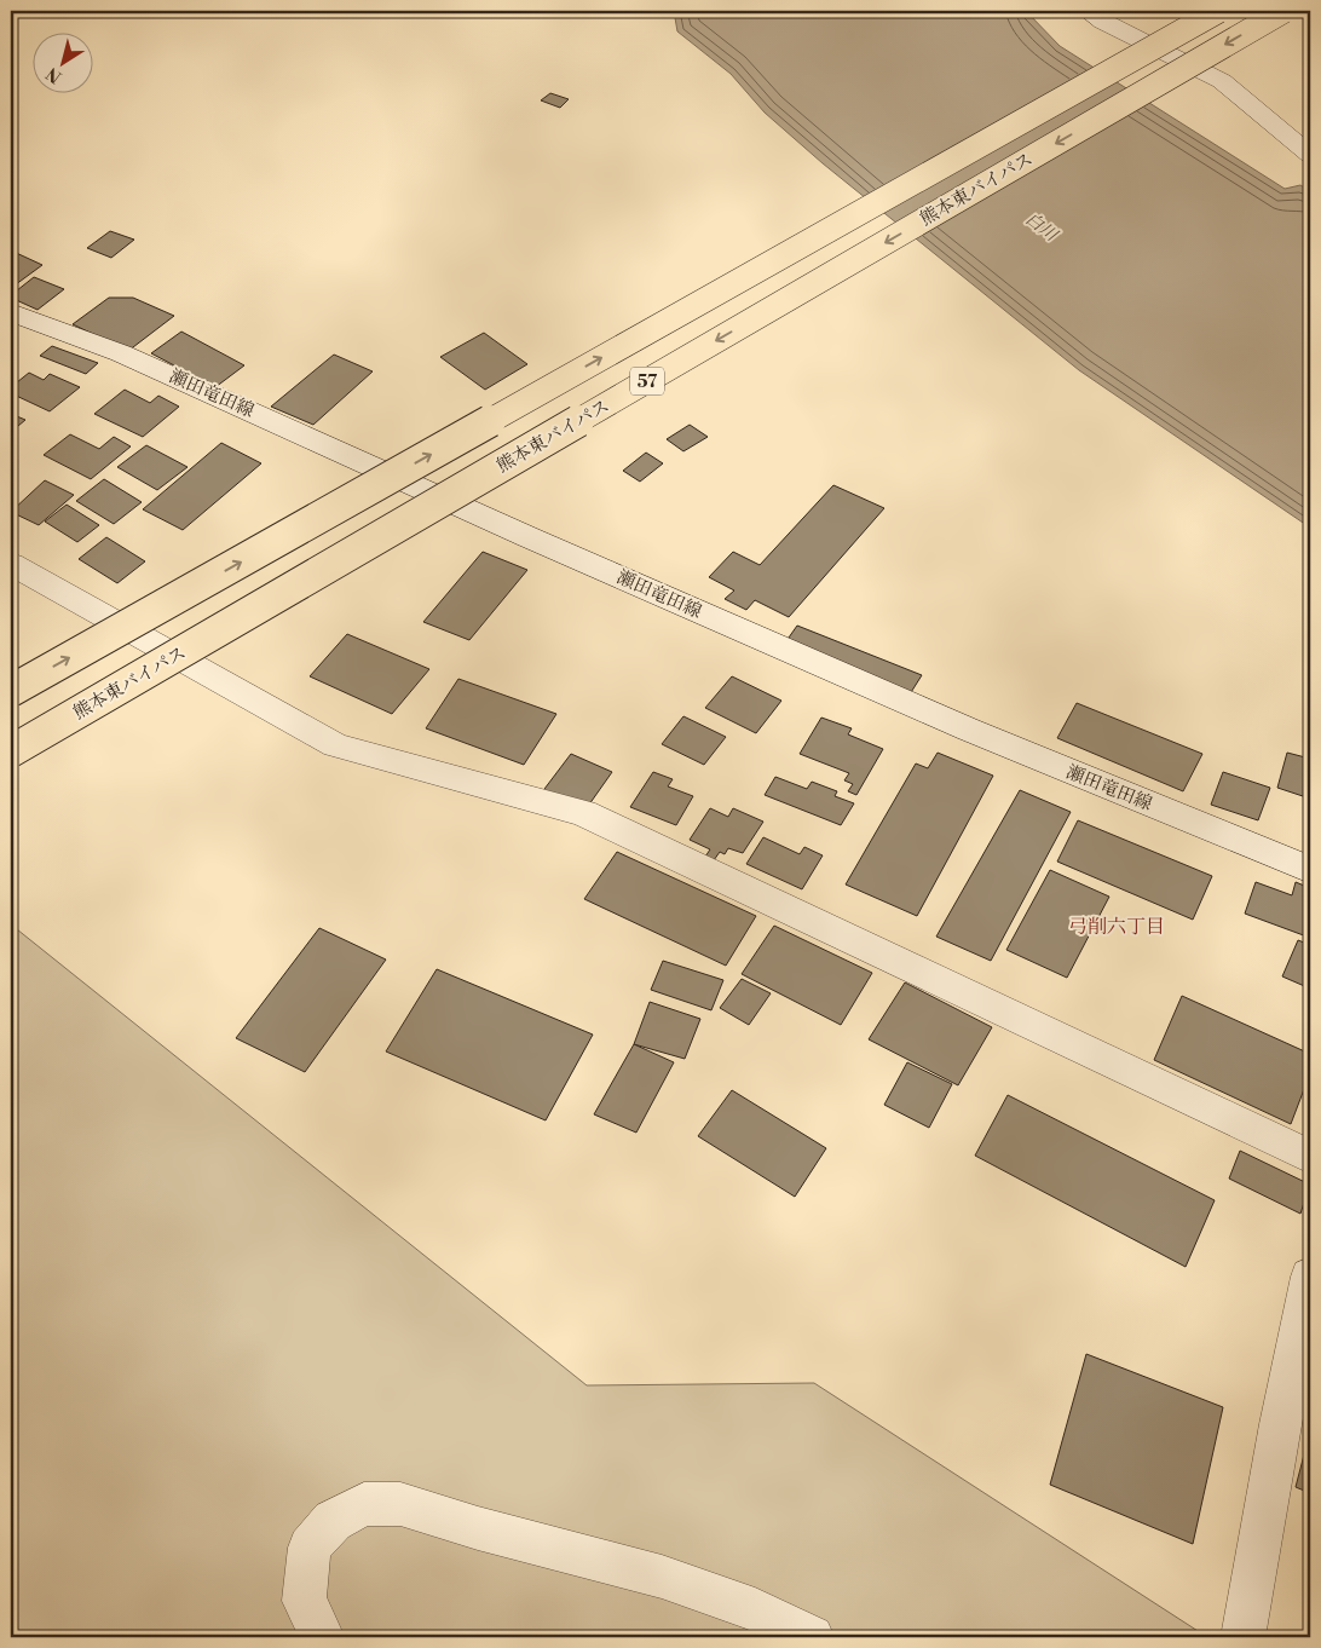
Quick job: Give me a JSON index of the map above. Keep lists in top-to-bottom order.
{
  "streets": {
    "highway": ["熊本東バイパス", "57"],
    "street": ["瀬田竜田線"]
  },
  "districts": ["弓削六丁目"],
  "water": ["白川"],
  "north": "bottom left"
}
